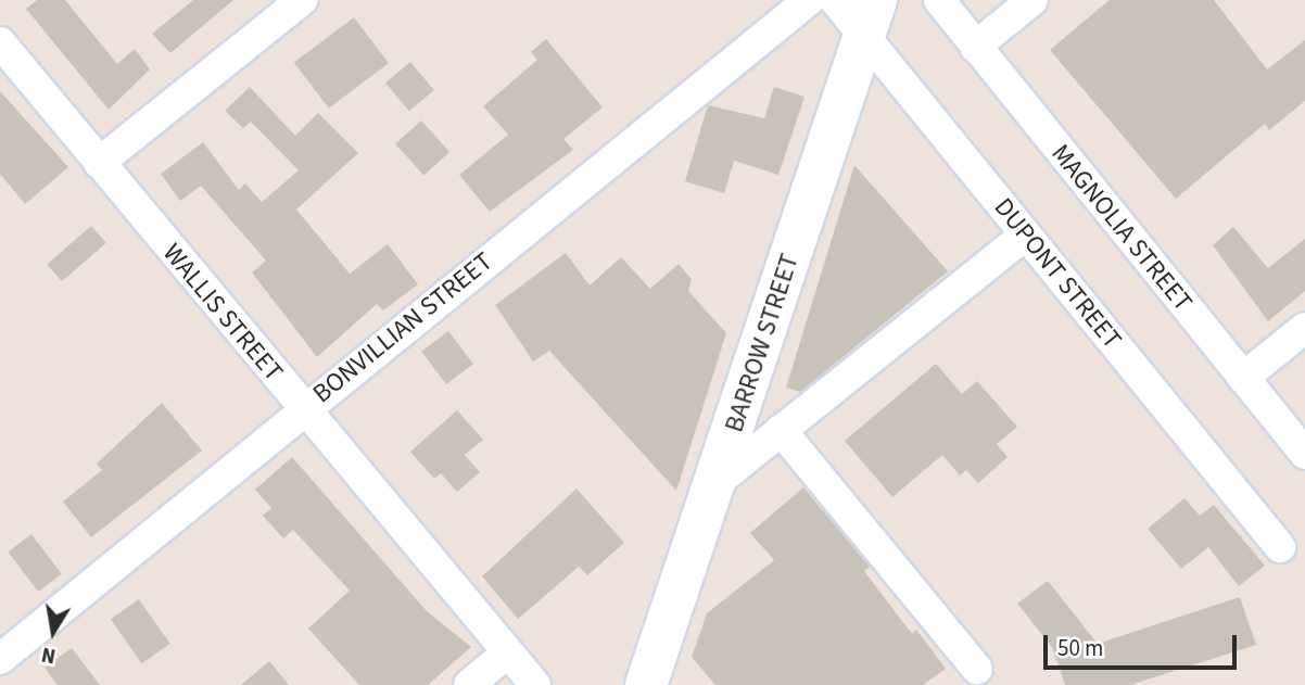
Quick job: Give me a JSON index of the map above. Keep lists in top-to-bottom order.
{
  "streets": {
    "main road": ["BARROW STREET"],
    "street": [
      "MAGNOLIA STREET",
      "DUPONT STREET",
      "WALLIS STREET",
      "BONVILLIAN STREET"
    ]
  },
  "crossings": [
    ["DUPONT STREET", "BARROW STREET"],
    ["WALLIS STREET", "BONVILLIAN STREET"]
  ],
  "scale_bar": "50 m",
  "north": "bottom"
}
